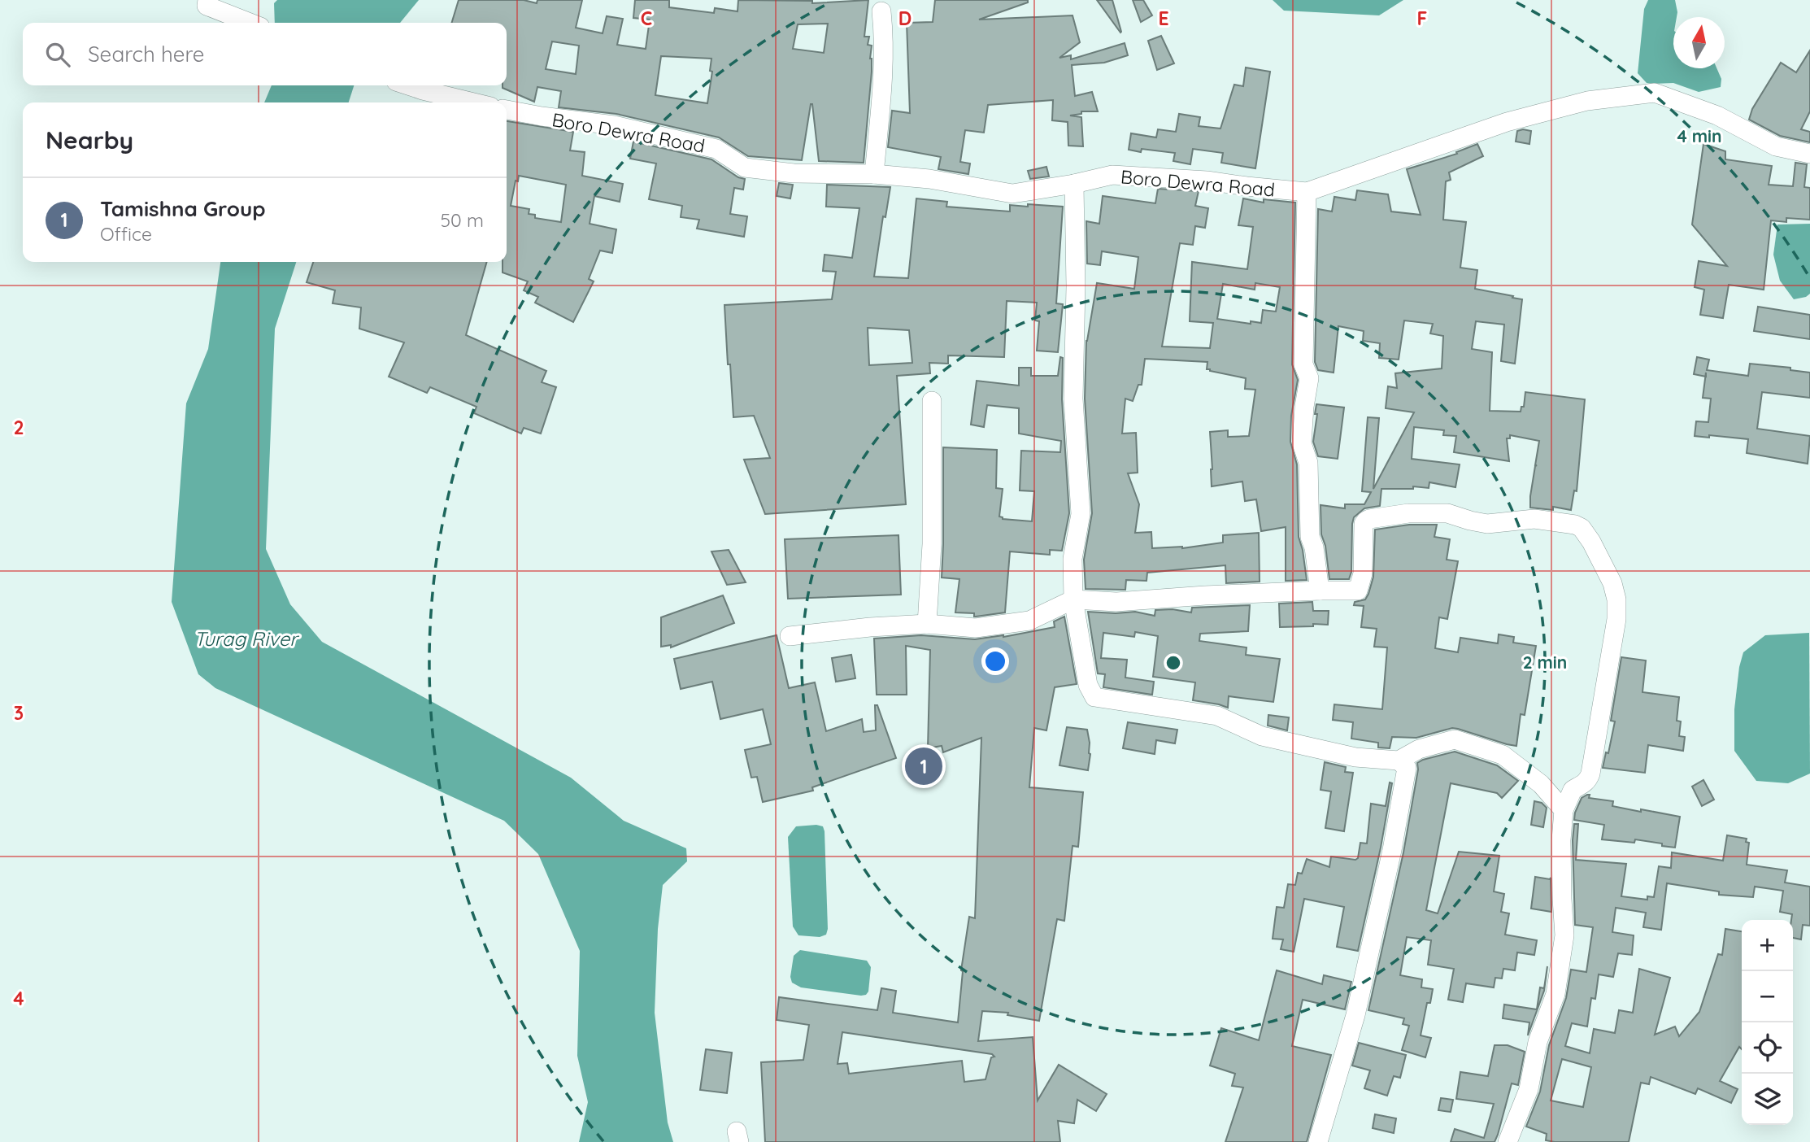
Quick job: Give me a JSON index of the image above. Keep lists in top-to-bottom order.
{
  "streets": {
    "street": ["Boro Dewra Road"]
  },
  "water": ["Turag River"],
  "north": "top",
  "page": {
    "search": "Search here",
    "heading": "Nearby",
    "list": [
      {
        "mark": "1",
        "name": "Tamishna Group",
        "note": "Office",
        "value": "50 m"
      }
    ],
    "pins": "1",
    "map_buttons": ["+", "−"]
  },
  "grid": {
    "columns": [
      "C",
      "D",
      "E",
      "F"
    ],
    "rows": ["2", "3", "4"]
  },
  "rings": ["4 min", "2 min"]
}
